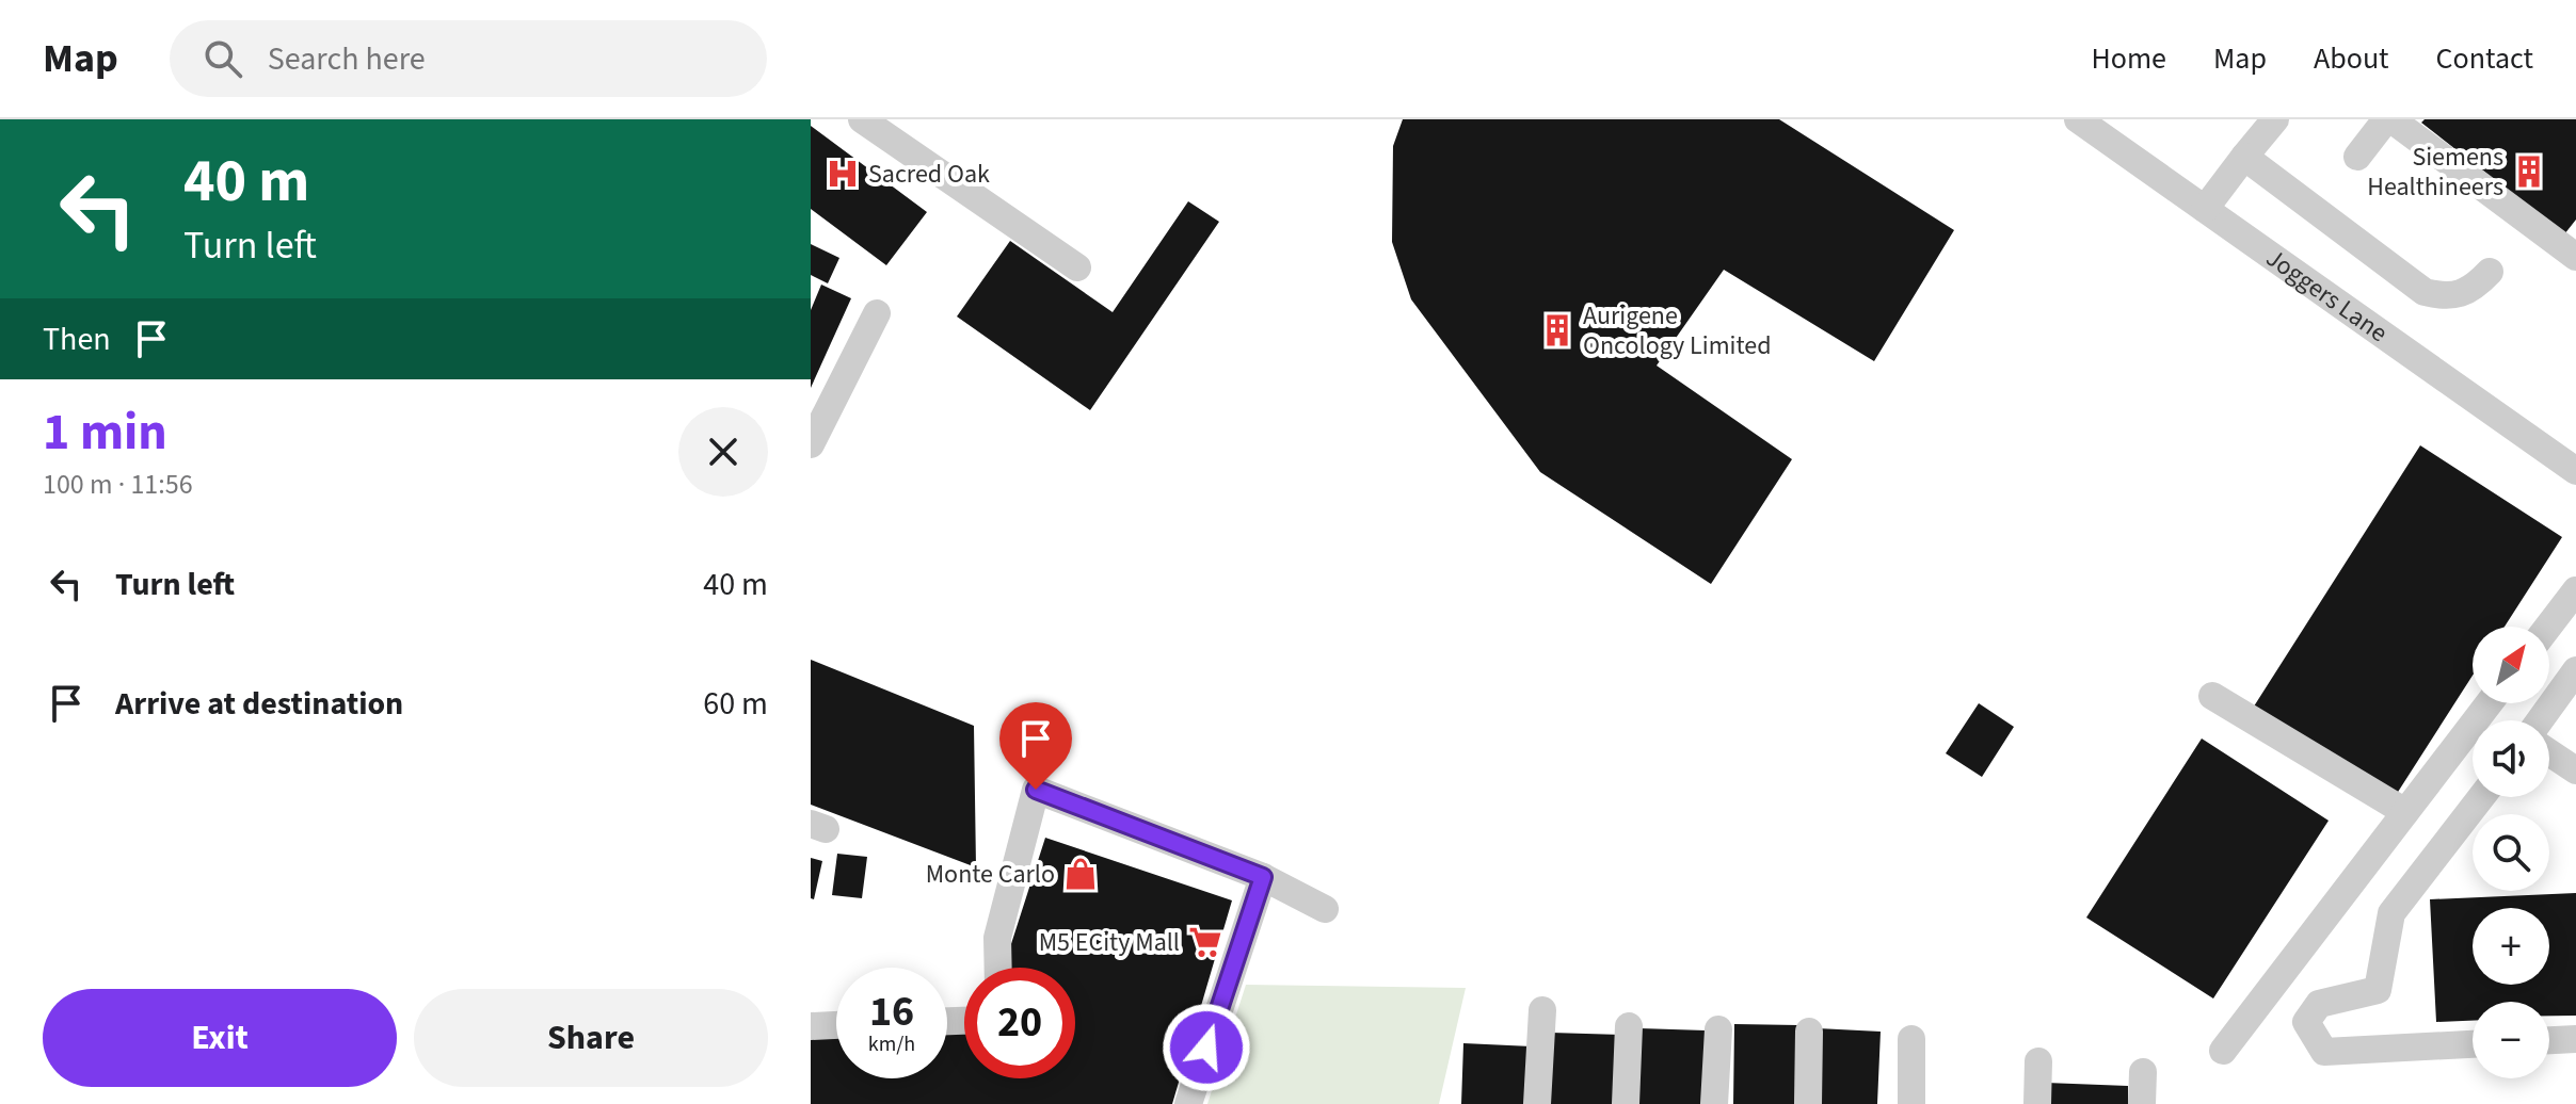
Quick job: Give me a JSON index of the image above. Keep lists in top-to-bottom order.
{
  "streets": {
    "street": ["Joggers Lane"]
  },
  "places": {
    "building": ["Siemens Healthineers", "Aurigene Oncology Limited"],
    "hospital": ["Sacred Oak"],
    "shop": ["Monte Carlo"],
    "supermarket": ["M5 ECity Mall"]
  },
  "north": "top right",
  "page": {
    "header": "Map",
    "search": "Search here",
    "nav": [
      "Home",
      "Map",
      "About",
      "Contact"
    ],
    "turn": ["40 m", "Turn left"],
    "then": "Then",
    "heading": ["1 min", "100 m · 11:56"],
    "list": [
      {
        "name": "Turn left",
        "value": "40 m"
      },
      {
        "name": "Arrive at destination",
        "value": "60 m"
      }
    ],
    "map_buttons": ["+", "−"],
    "speed": "16 km/h",
    "limit": "20",
    "buttons": ["Exit", "Share"]
  }
}
